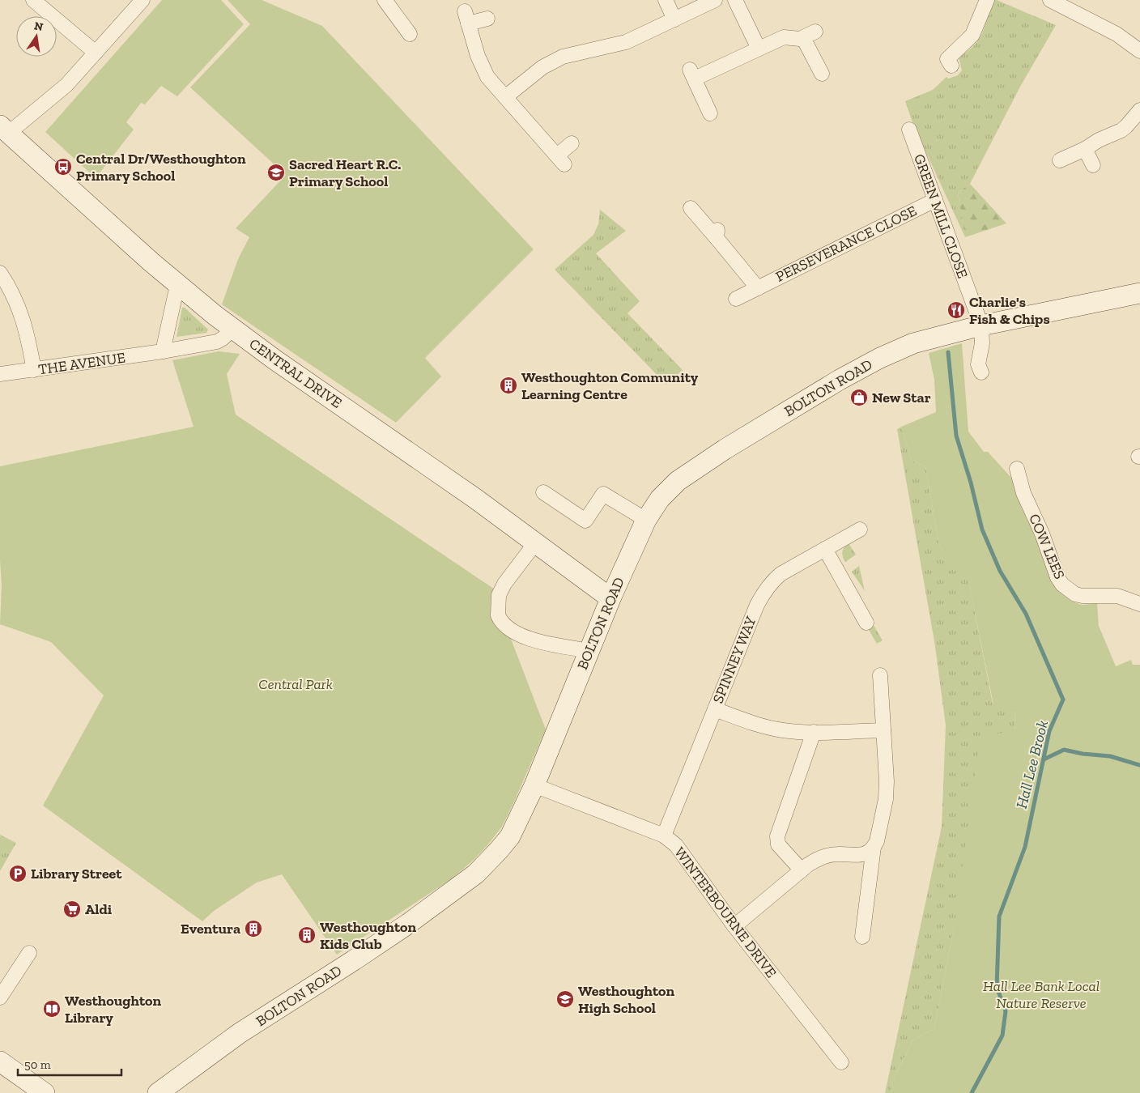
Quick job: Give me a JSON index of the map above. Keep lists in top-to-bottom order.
{
  "streets": {
    "main road": ["CENTRAL DRIVE", "BOLTON ROAD"],
    "street": [
      "GREEN MILL CLOSE",
      "PERSEVERANCE CLOSE",
      "THE AVENUE",
      "COW LEES",
      "SPINNEY WAY",
      "WINTERBOURNE DRIVE"
    ]
  },
  "crossings": [
    ["GREEN MILL CLOSE", "PERSEVERANCE CLOSE"],
    ["GREEN MILL CLOSE", "BOLTON ROAD"],
    ["THE AVENUE", "CENTRAL DRIVE"],
    ["CENTRAL DRIVE", "BOLTON ROAD"],
    ["BOLTON ROAD", "WINTERBOURNE DRIVE"],
    ["SPINNEY WAY", "WINTERBOURNE DRIVE"]
  ],
  "water": ["Hall Lee Brook"],
  "parks": ["Central Park", "Hall Lee Bank Local Nature Reserve"],
  "places": {
    "bus stop": ["Central Dr/Westhoughton Primary School"],
    "school or university": ["Sacred Heart R.C. Primary School", "Westhoughton High School"],
    "restaurant": ["Charlie's Fish & Chips"],
    "building": ["Westhoughton Community Learning Centre", "Eventura", "Westhoughton Kids Club"],
    "shop": ["New Star"],
    "parking": ["Library Street"],
    "supermarket": ["Aldi"],
    "library": ["Westhoughton Library"]
  },
  "scale_bar": "50 m",
  "north": "top"
}
